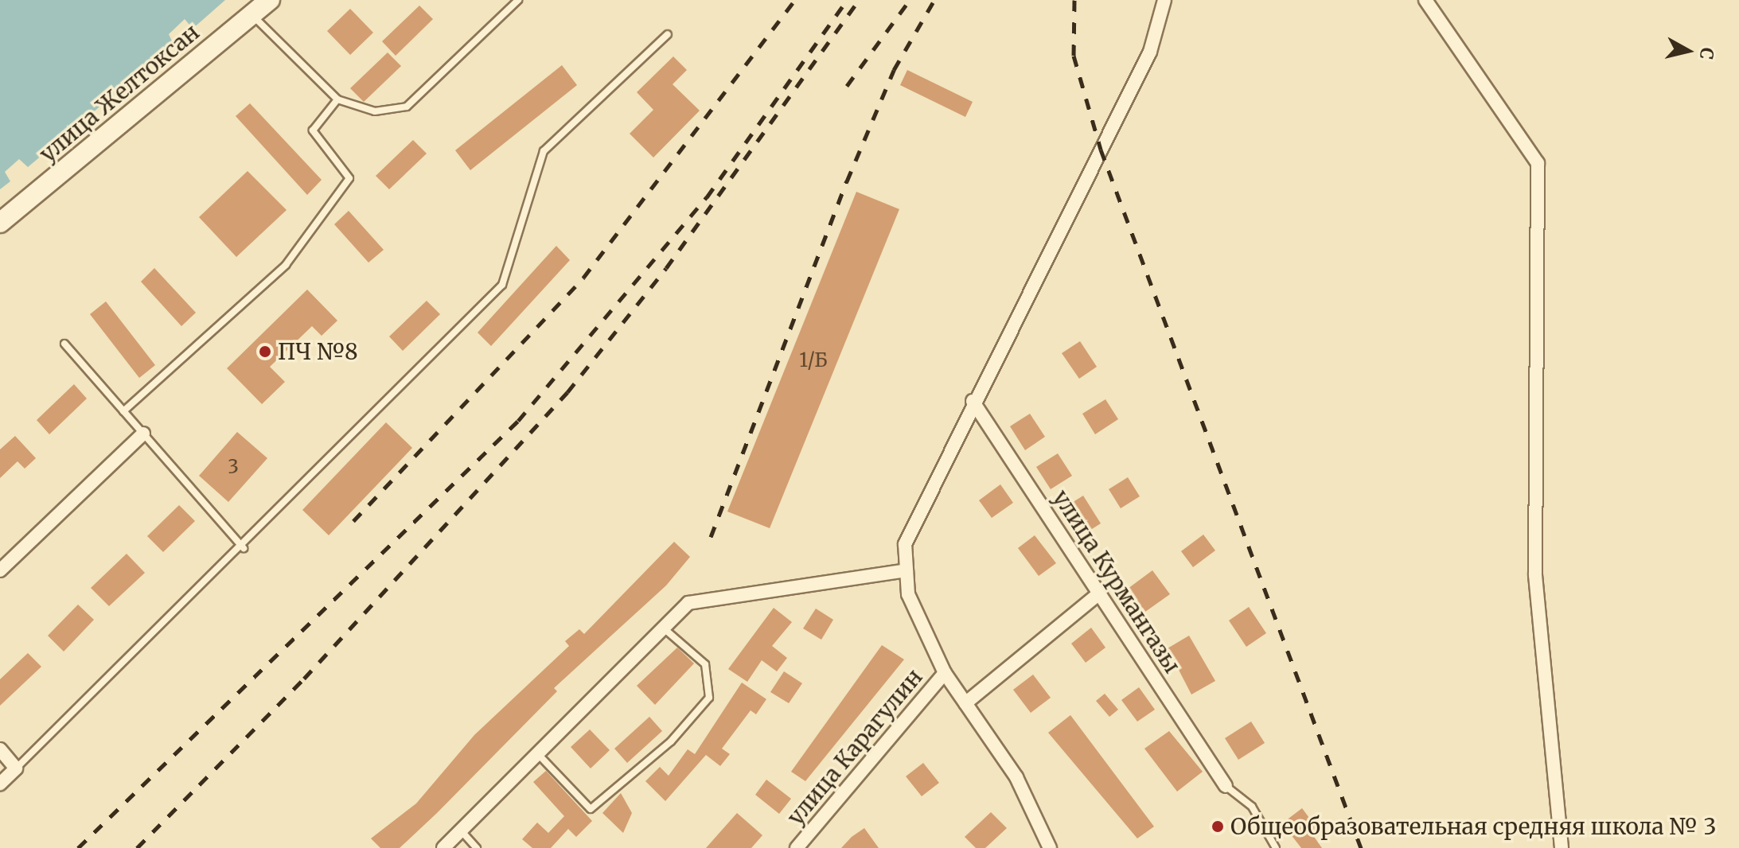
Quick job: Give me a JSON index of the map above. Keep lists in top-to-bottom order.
{
  "streets": {
    "main road": ["улица Желтоксан"],
    "street": ["улица Курмангазы", "улица Карагулин"]
  },
  "places": ["ПЧ №8", "Общеобразовательная средняя школа № 3"],
  "house_numbers": ["1/Б", "3"],
  "north": "right"
}
